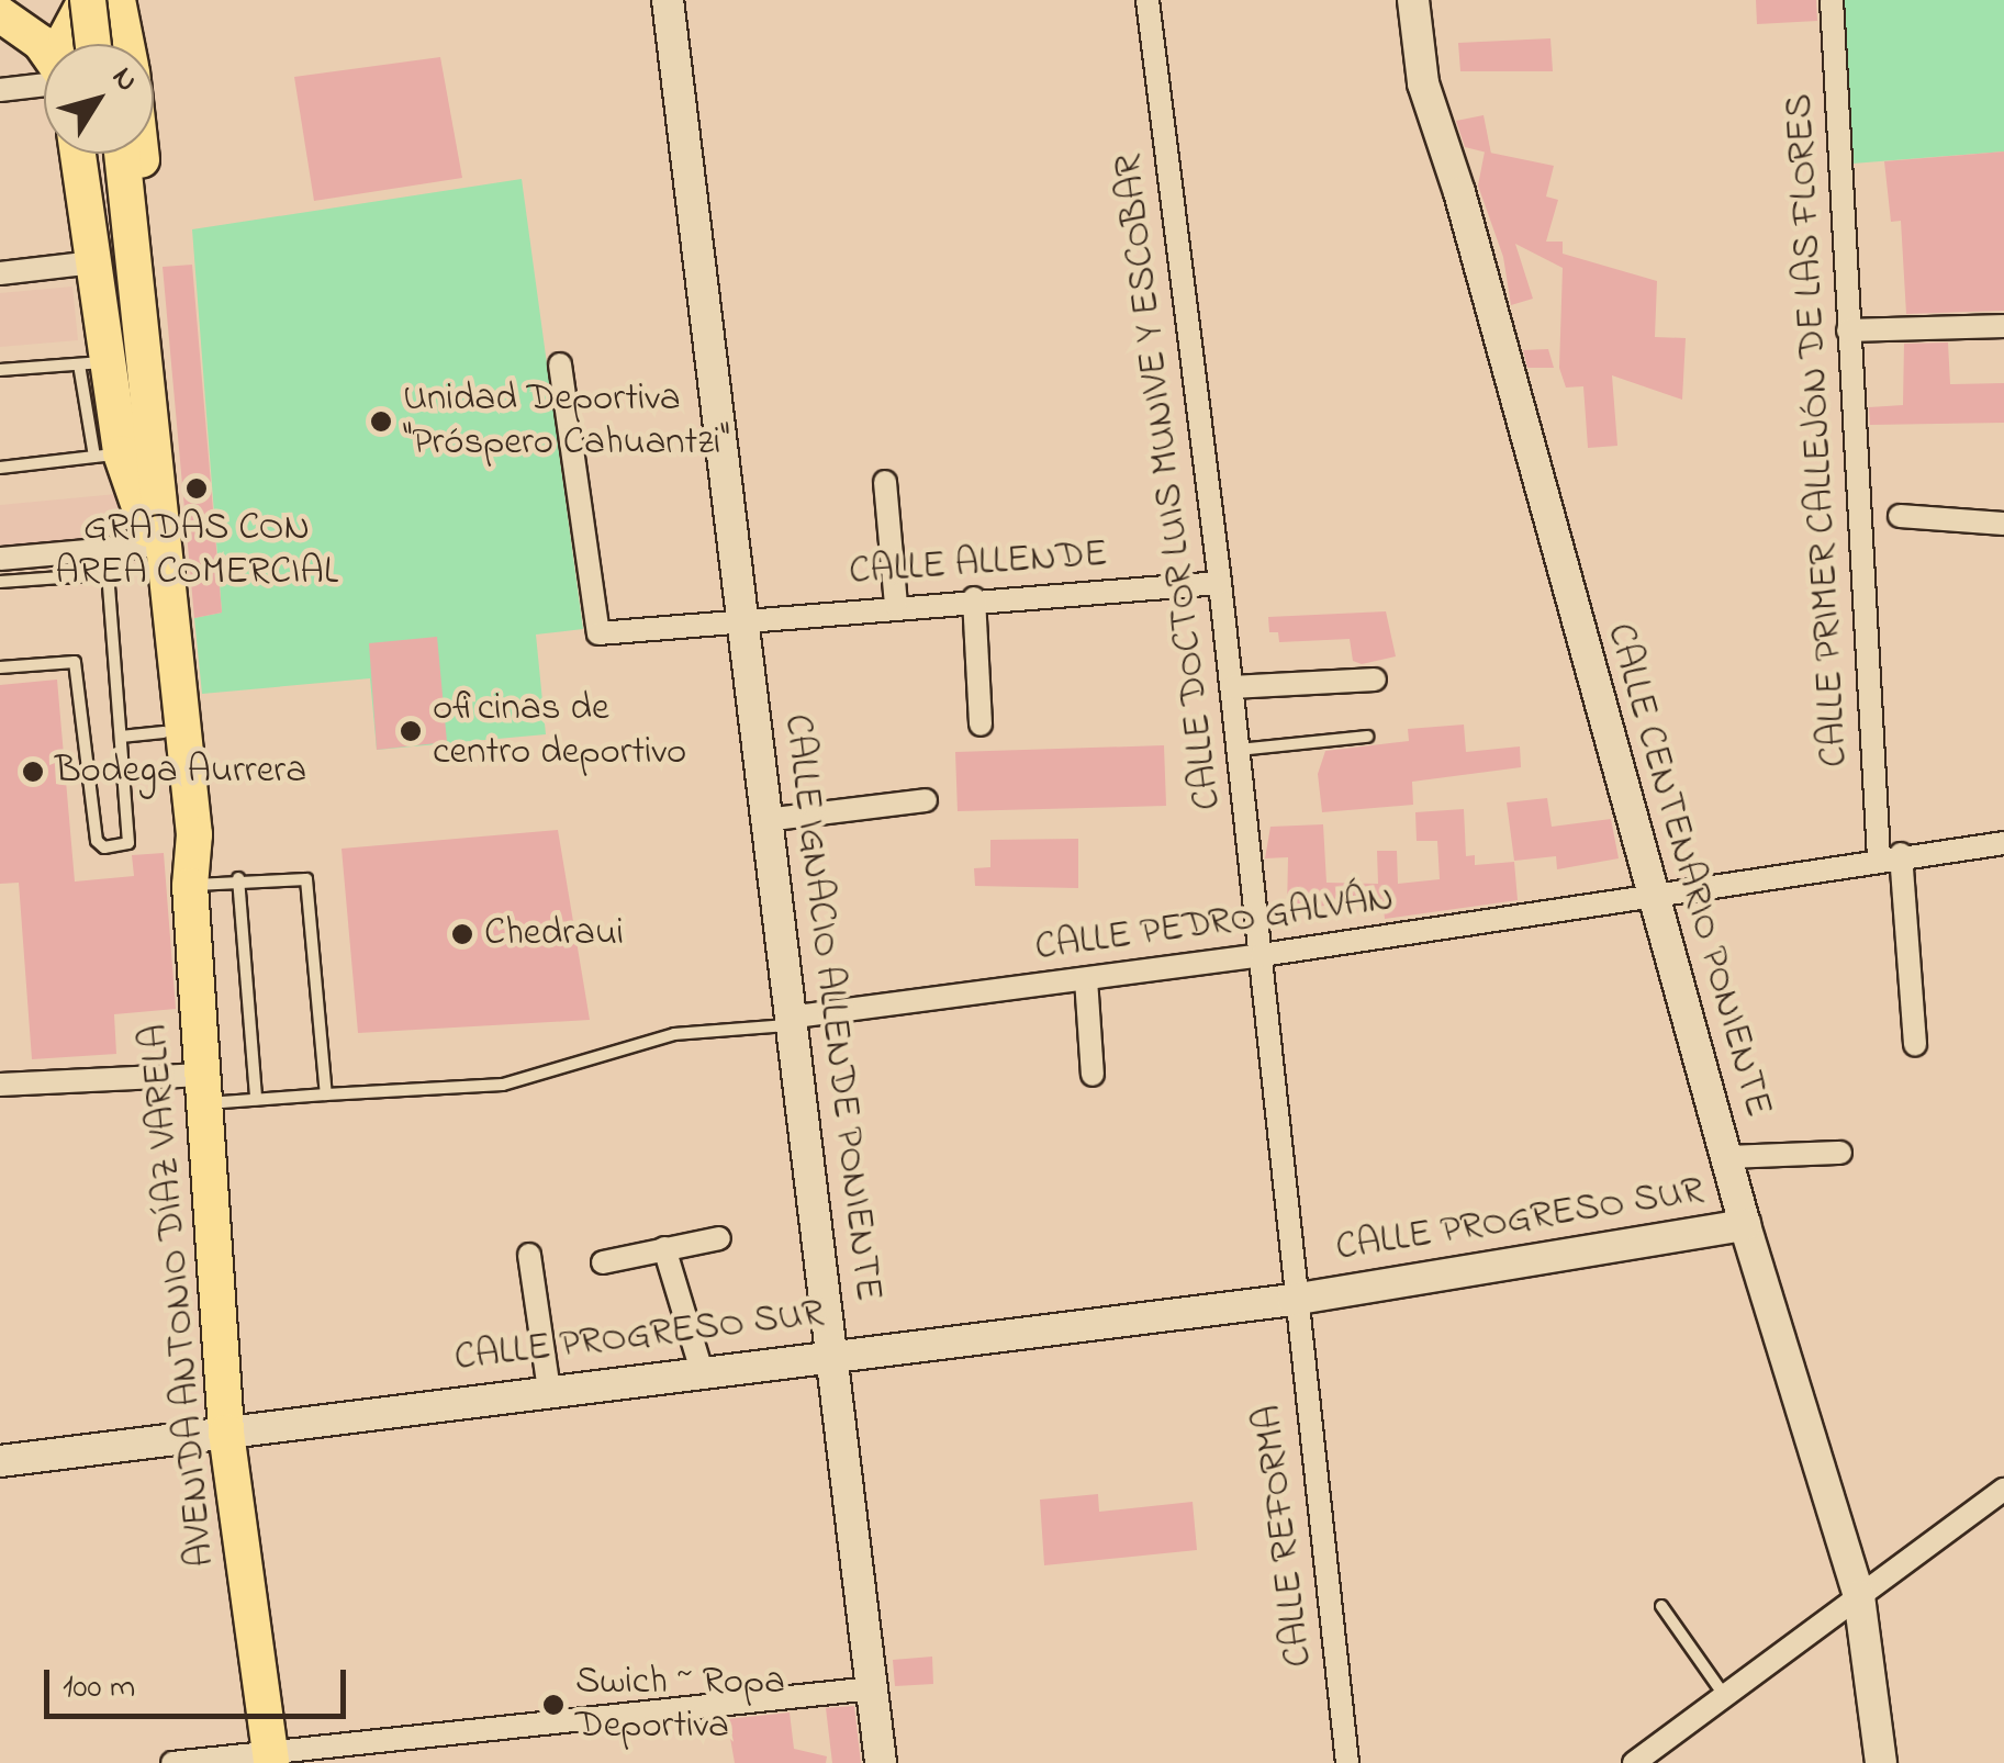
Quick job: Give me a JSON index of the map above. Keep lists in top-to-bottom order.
{
  "streets": {
    "main road": ["AVENIDA ANTONIO DÍAZ VARELA"],
    "street": [
      "CALLE PRIMER CALLEJÓN DE LAS FLORES",
      "CALLE DOCTOR LUIS MUNIVE Y ESCOBAR",
      "CALLE ALLENDE",
      "CALLE CENTENARIO PONIENTE",
      "CALLE PEDRO GALVÁN",
      "CALLE IGNACIO ALLENDE PONIENTE",
      "CALLE PROGRESO SUR",
      "CALLE REFORMA"
    ]
  },
  "crossings": [
    ["CALLE PRIMER CALLEJÓN DE LAS FLORES", "CALLE PEDRO GALVÁN"],
    ["CALLE DOCTOR LUIS MUNIVE Y ESCOBAR", "CALLE ALLENDE"],
    ["CALLE DOCTOR LUIS MUNIVE Y ESCOBAR", "CALLE PEDRO GALVÁN"],
    ["CALLE DOCTOR LUIS MUNIVE Y ESCOBAR", "CALLE PROGRESO SUR"],
    ["CALLE DOCTOR LUIS MUNIVE Y ESCOBAR", "CALLE REFORMA"],
    ["CALLE ALLENDE", "CALLE IGNACIO ALLENDE PONIENTE"],
    ["CALLE CENTENARIO PONIENTE", "CALLE PEDRO GALVÁN"],
    ["CALLE CENTENARIO PONIENTE", "CALLE PROGRESO SUR"],
    ["CALLE PEDRO GALVÁN", "CALLE IGNACIO ALLENDE PONIENTE"],
    ["CALLE IGNACIO ALLENDE PONIENTE", "CALLE PROGRESO SUR"],
    ["CALLE PROGRESO SUR", "AVENIDA ANTONIO DÍAZ VARELA"],
    ["CALLE PROGRESO SUR", "CALLE REFORMA"]
  ],
  "places": [
    "Unidad Deportiva \"Próspero Cahuantzi\"",
    "GRADAS CON AREA COMERCIAL",
    "oficinas de centro deportivo",
    "Bodega Aurrera",
    "Chedraui",
    "Swich ~ Ropa Deportiva"
  ],
  "scale_bar": "100 m",
  "north": "top right"
}
